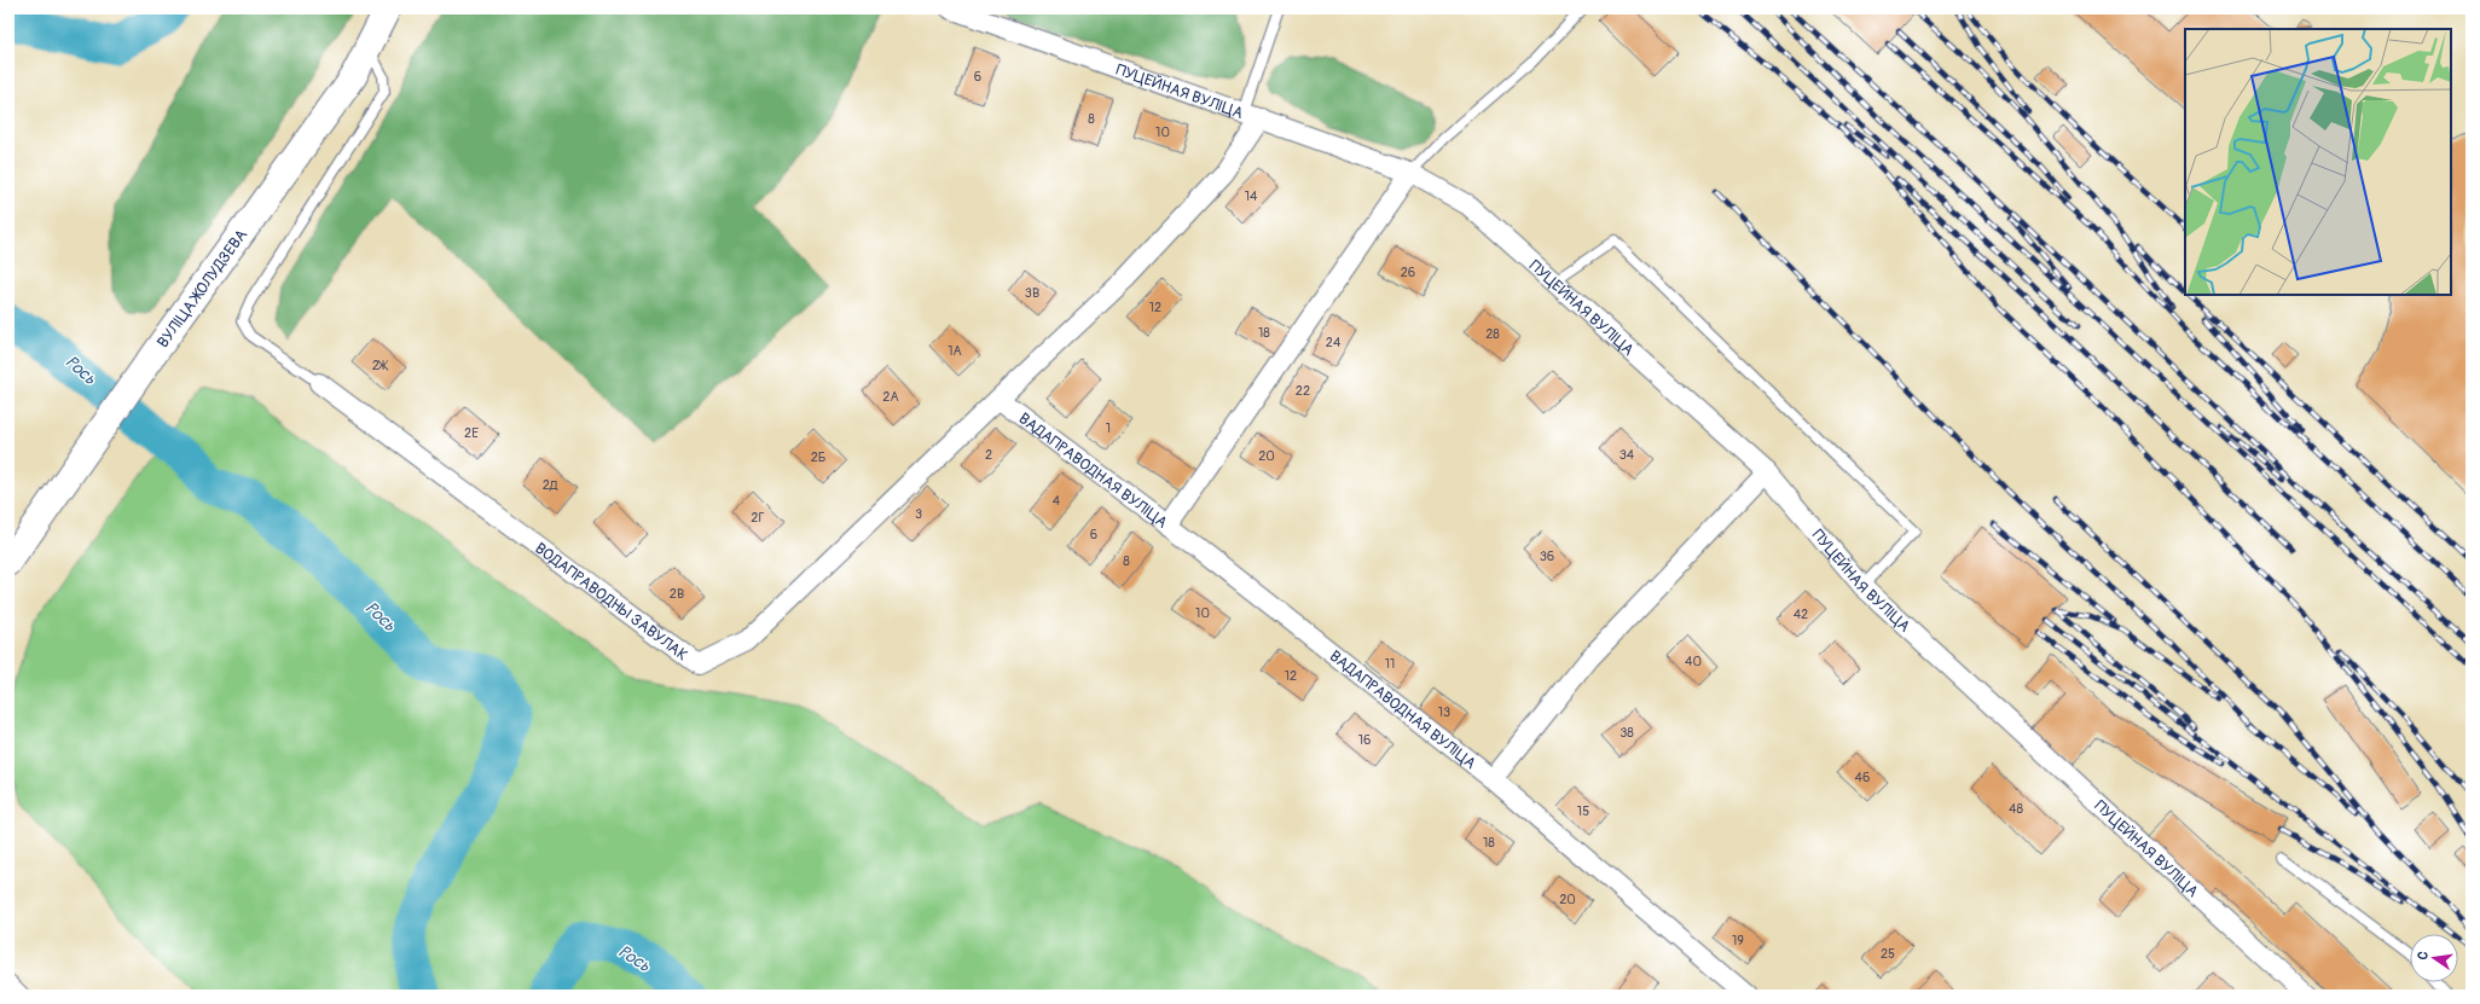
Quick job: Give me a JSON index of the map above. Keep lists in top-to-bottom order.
{
  "streets": {
    "main road": ["ВУЛІЦА ЖОЛУДЗЕВА"],
    "street": ["ПУЦЕЙНАЯ ВУЛІЦА", "ВАДАПРАВОДНАЯ ВУЛІЦА", "ВОДАПРАВОДНЫ ЗАВУЛАК"]
  },
  "crossings": [
    ["ПУЦЕЙНАЯ ВУЛІЦА", "ВАДАПРАВОДНАЯ ВУЛІЦА"],
    ["ВАДАПРАВОДНАЯ ВУЛІЦА", "ВОДАПРАВОДНЫ ЗАВУЛАК"]
  ],
  "water": ["Рось"],
  "house_numbers": [
    "6",
    "8",
    "10",
    "14",
    "26",
    "3В",
    "12",
    "18",
    "28",
    "24",
    "1А",
    "2Ж",
    "22",
    "2А",
    "1",
    "2Е",
    "2",
    "34",
    "20",
    "2Б",
    "2Д",
    "4",
    "3",
    "2Г",
    "6",
    "36",
    "8",
    "2В",
    "10",
    "42",
    "40",
    "11",
    "12",
    "13",
    "38",
    "16",
    "46",
    "48",
    "15",
    "18",
    "20",
    "19",
    "25"
  ],
  "north": "left"
}
